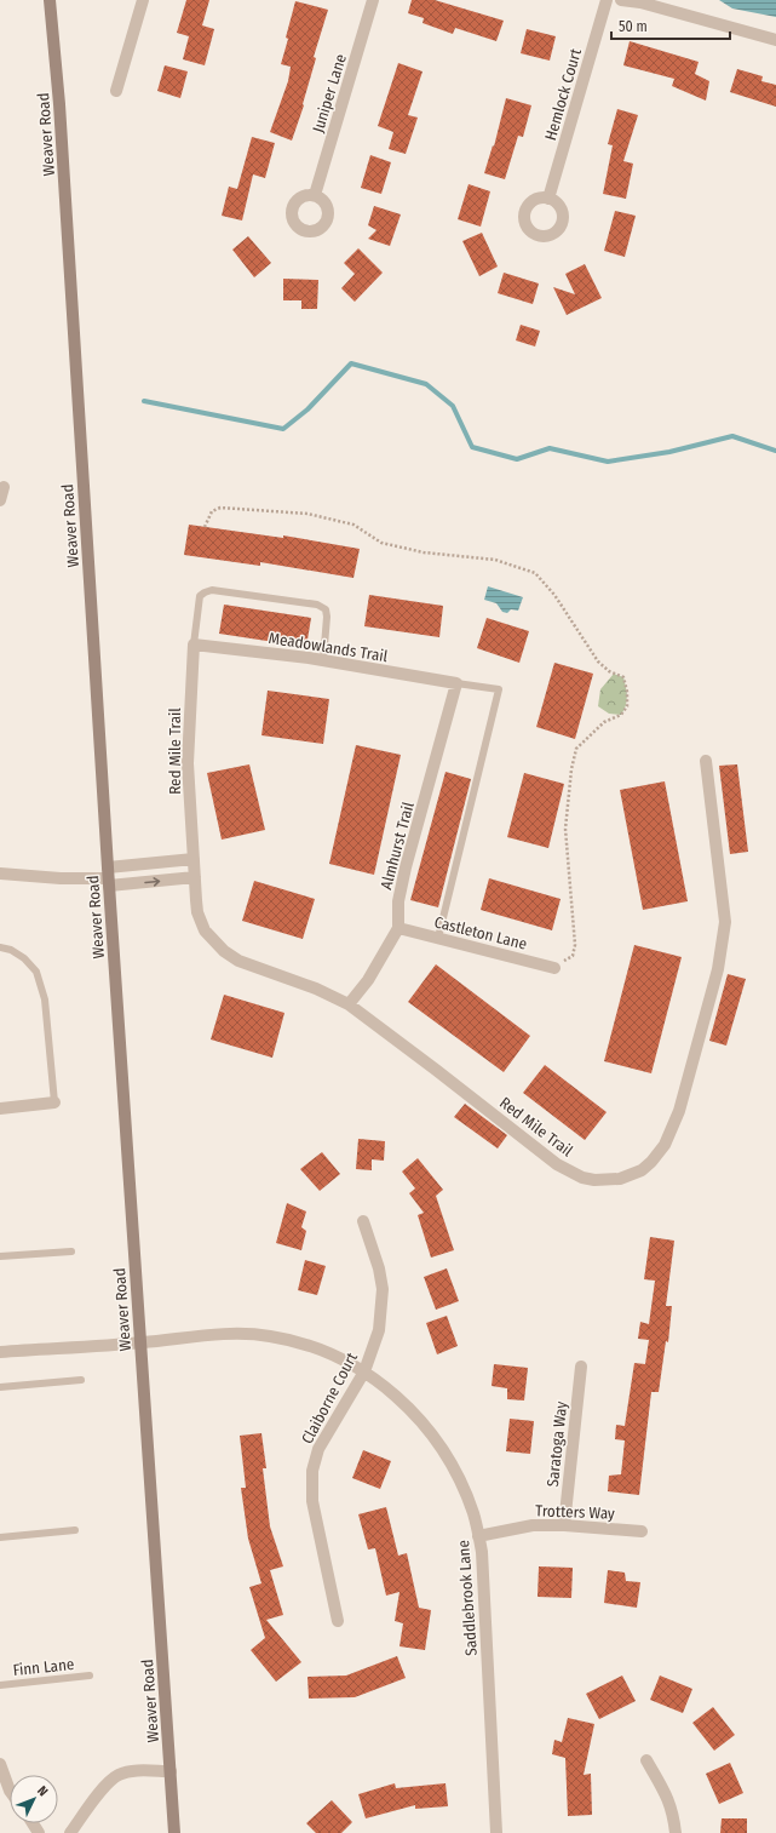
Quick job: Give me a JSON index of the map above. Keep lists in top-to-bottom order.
{
  "streets": {
    "main road": ["Weaver Road"],
    "street": [
      "Juniper Lane",
      "Hemlock Court",
      "Meadowlands Trail",
      "Red Mile Trail",
      "Almhurst Trail",
      "Castleton Lane",
      "Claiborne Court",
      "Saratoga Way",
      "Trotters Way",
      "Saddlebrook Lane"
    ],
    "lane": ["Finn Lane"]
  },
  "crossings": [
    ["Weaver Road", "Saddlebrook Lane"],
    ["Meadowlands Trail", "Red Mile Trail"],
    ["Meadowlands Trail", "Almhurst Trail"],
    ["Almhurst Trail", "Castleton Lane"],
    ["Claiborne Court", "Saddlebrook Lane"],
    ["Saratoga Way", "Trotters Way"],
    ["Trotters Way", "Saddlebrook Lane"]
  ],
  "scale_bar": "50 m",
  "north": "top right"
}
